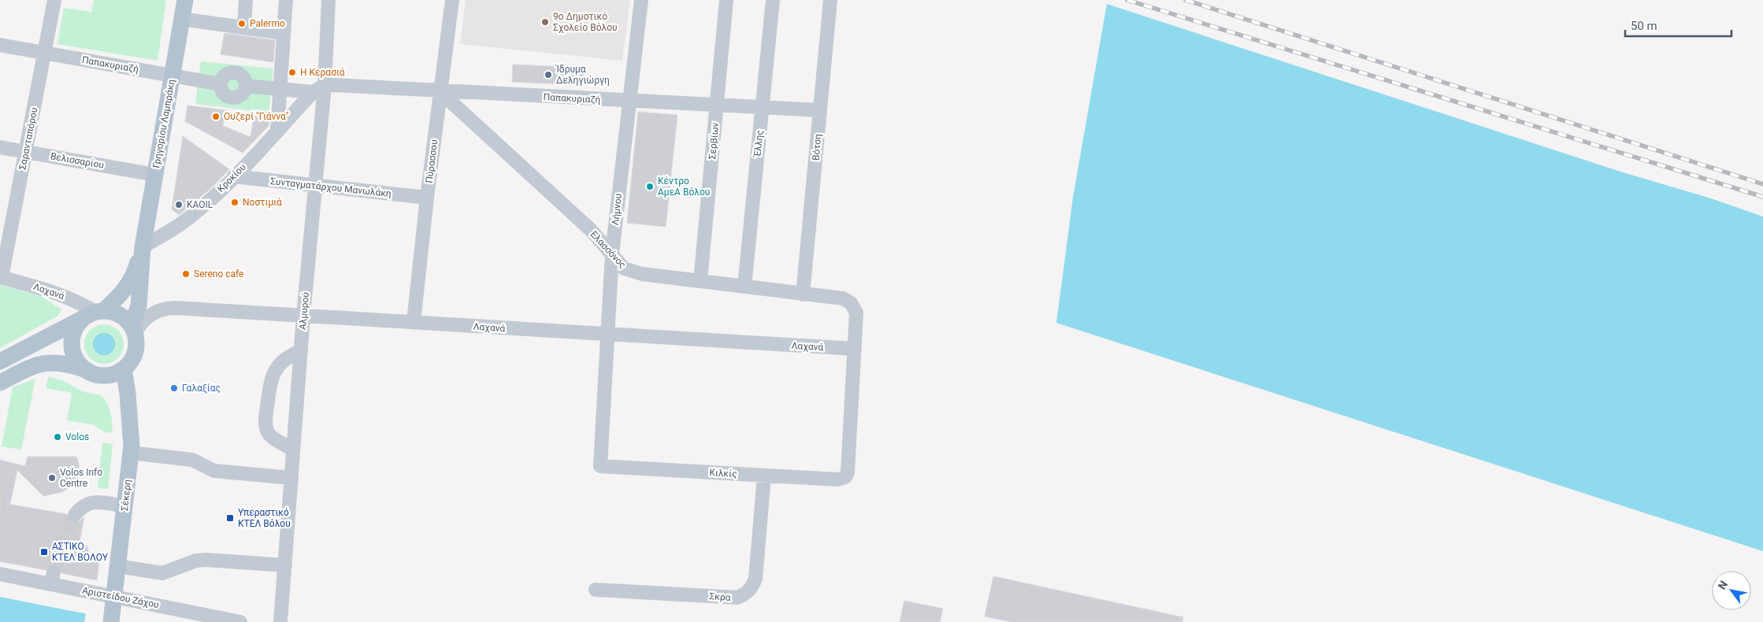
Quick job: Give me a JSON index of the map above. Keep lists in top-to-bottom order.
{
  "streets": {
    "main road": ["Γρηγορίου Λαμπράκη", "Σέκερη"],
    "street": [
      "Παπακυριαζή",
      "Σαρανταπόρου",
      "Σερβίων",
      "Έλλης",
      "Βότση",
      "Βελισσαρίου",
      "Πύρασσου",
      "Κροκίου",
      "Συνταγματάρχου Μανωλάκη",
      "Λήμνου",
      "Ελασσόνος",
      "Λαχανά",
      "Αλμυρού",
      "Κιλκίς",
      "Σκρα",
      "Αριστείδου Ζάχου"
    ]
  },
  "crossings": [
    ["Παπακυριαζή", "Γρηγορίου Λαμπράκη"],
    ["Παπακυριαζή", "Σαρανταπόρου"],
    ["Παπακυριαζή", "Σερβίων"],
    ["Παπακυριαζή", "Έλλης"],
    ["Παπακυριαζή", "Βότση"],
    ["Παπακυριαζή", "Πύρασσου"],
    ["Παπακυριαζή", "Κροκίου"],
    ["Παπακυριαζή", "Λήμνου"],
    ["Παπακυριαζή", "Ελασσόνος"],
    ["Παπακυριαζή", "Αλμυρού"],
    ["Γρηγορίου Λαμπράκη", "Βελισσαρίου"],
    ["Γρηγορίου Λαμπράκη", "Κροκίου"],
    ["Γρηγορίου Λαμπράκη", "Λαχανά"],
    ["Γρηγορίου Λαμπράκη", "Σέκερη"],
    ["Σαρανταπόρου", "Βελισσαρίου"],
    ["Σαρανταπόρου", "Λαχανά"],
    ["Σερβίων", "Ελασσόνος"],
    ["Έλλης", "Ελασσόνος"],
    ["Βότση", "Ελασσόνος"],
    ["Πύρασσου", "Συνταγματάρχου Μανωλάκη"],
    ["Πύρασσου", "Ελασσόνος"],
    ["Πύρασσου", "Λαχανά"],
    ["Κροκίου", "Συνταγματάρχου Μανωλάκη"],
    ["Κροκίου", "Αλμυρού"],
    ["Συνταγματάρχου Μανωλάκη", "Αλμυρού"],
    ["Λήμνου", "Ελασσόνος"],
    ["Λήμνου", "Λαχανά"],
    ["Λήμνου", "Κιλκίς"],
    ["Ελασσόνος", "Λαχανά"],
    ["Ελασσόνος", "Κιλκίς"],
    ["Λαχανά", "Αλμυρού"],
    ["Λαχανά", "Κιλκίς"],
    ["Λαχανά", "Σέκερη"],
    ["Κιλκίς", "Σκρα"],
    ["Σέκερη", "Αριστείδου Ζάχου"]
  ],
  "places": {
    "other": [
      "9ο Δημοτικό Σχολείο Βόλου",
      "Palermo",
      "Η Κερασιά",
      "Ίδρυμα Δεληγιώργη",
      "Ουζερί \"Γιάννα\"",
      "Κέντρο ΑμεΑ Βόλου",
      "Νοστιμιά",
      "KAOIL",
      "Sereno cafe",
      "Γαλαξίας",
      "Volos",
      "Volos Info Centre"
    ],
    "transit": ["Υπεραστικό ΚΤΕΛ Βόλου", "ΑΣΤΙΚΟ ΚΤΕΛ ΒΟΛΟΥ"]
  },
  "scale_bar": "50 m",
  "north": "top left"
}
